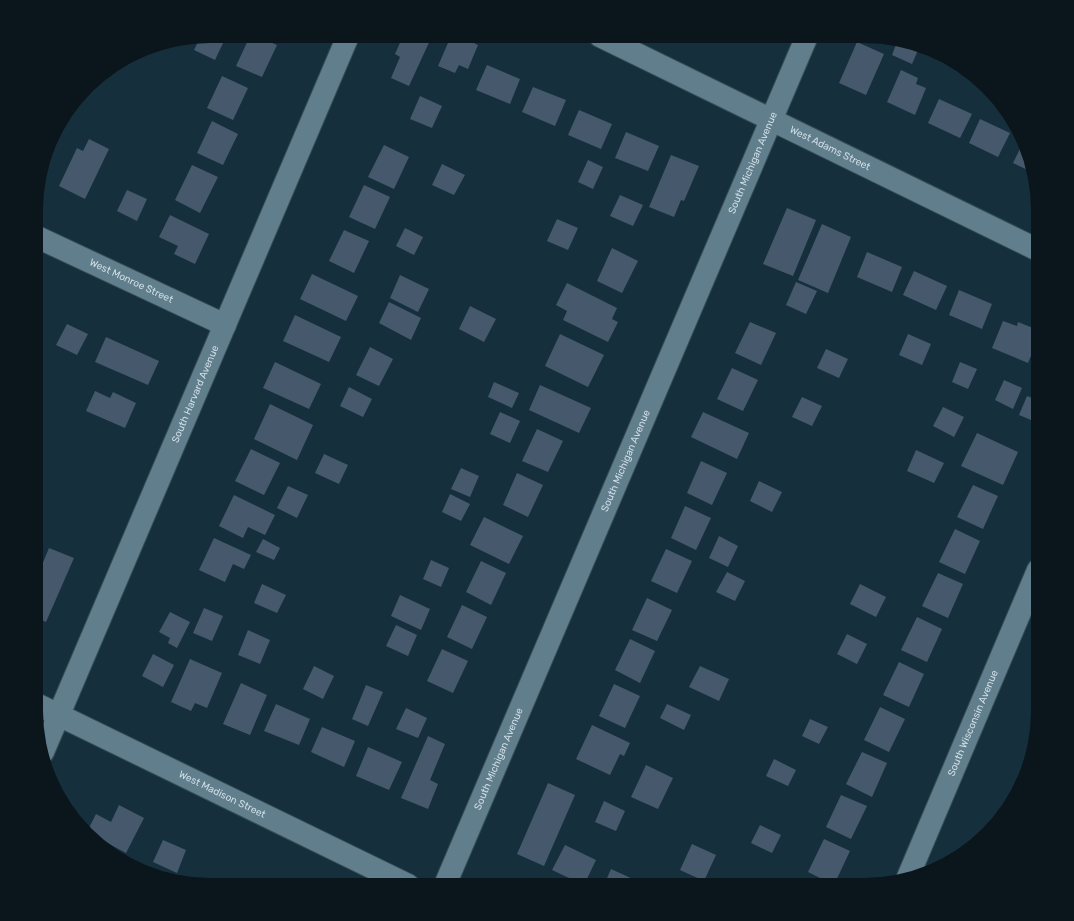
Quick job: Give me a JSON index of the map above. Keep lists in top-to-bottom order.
{
  "streets": {
    "street": [
      "West Adams Street",
      "South Michigan Avenue",
      "West Monroe Street",
      "South Harvard Avenue",
      "South Wisconsin Avenue",
      "West Madison Street"
    ]
  },
  "crossings": [
    ["West Adams Street", "South Michigan Avenue"],
    ["West Monroe Street", "South Harvard Avenue"],
    ["South Harvard Avenue", "West Madison Street"]
  ]
}
